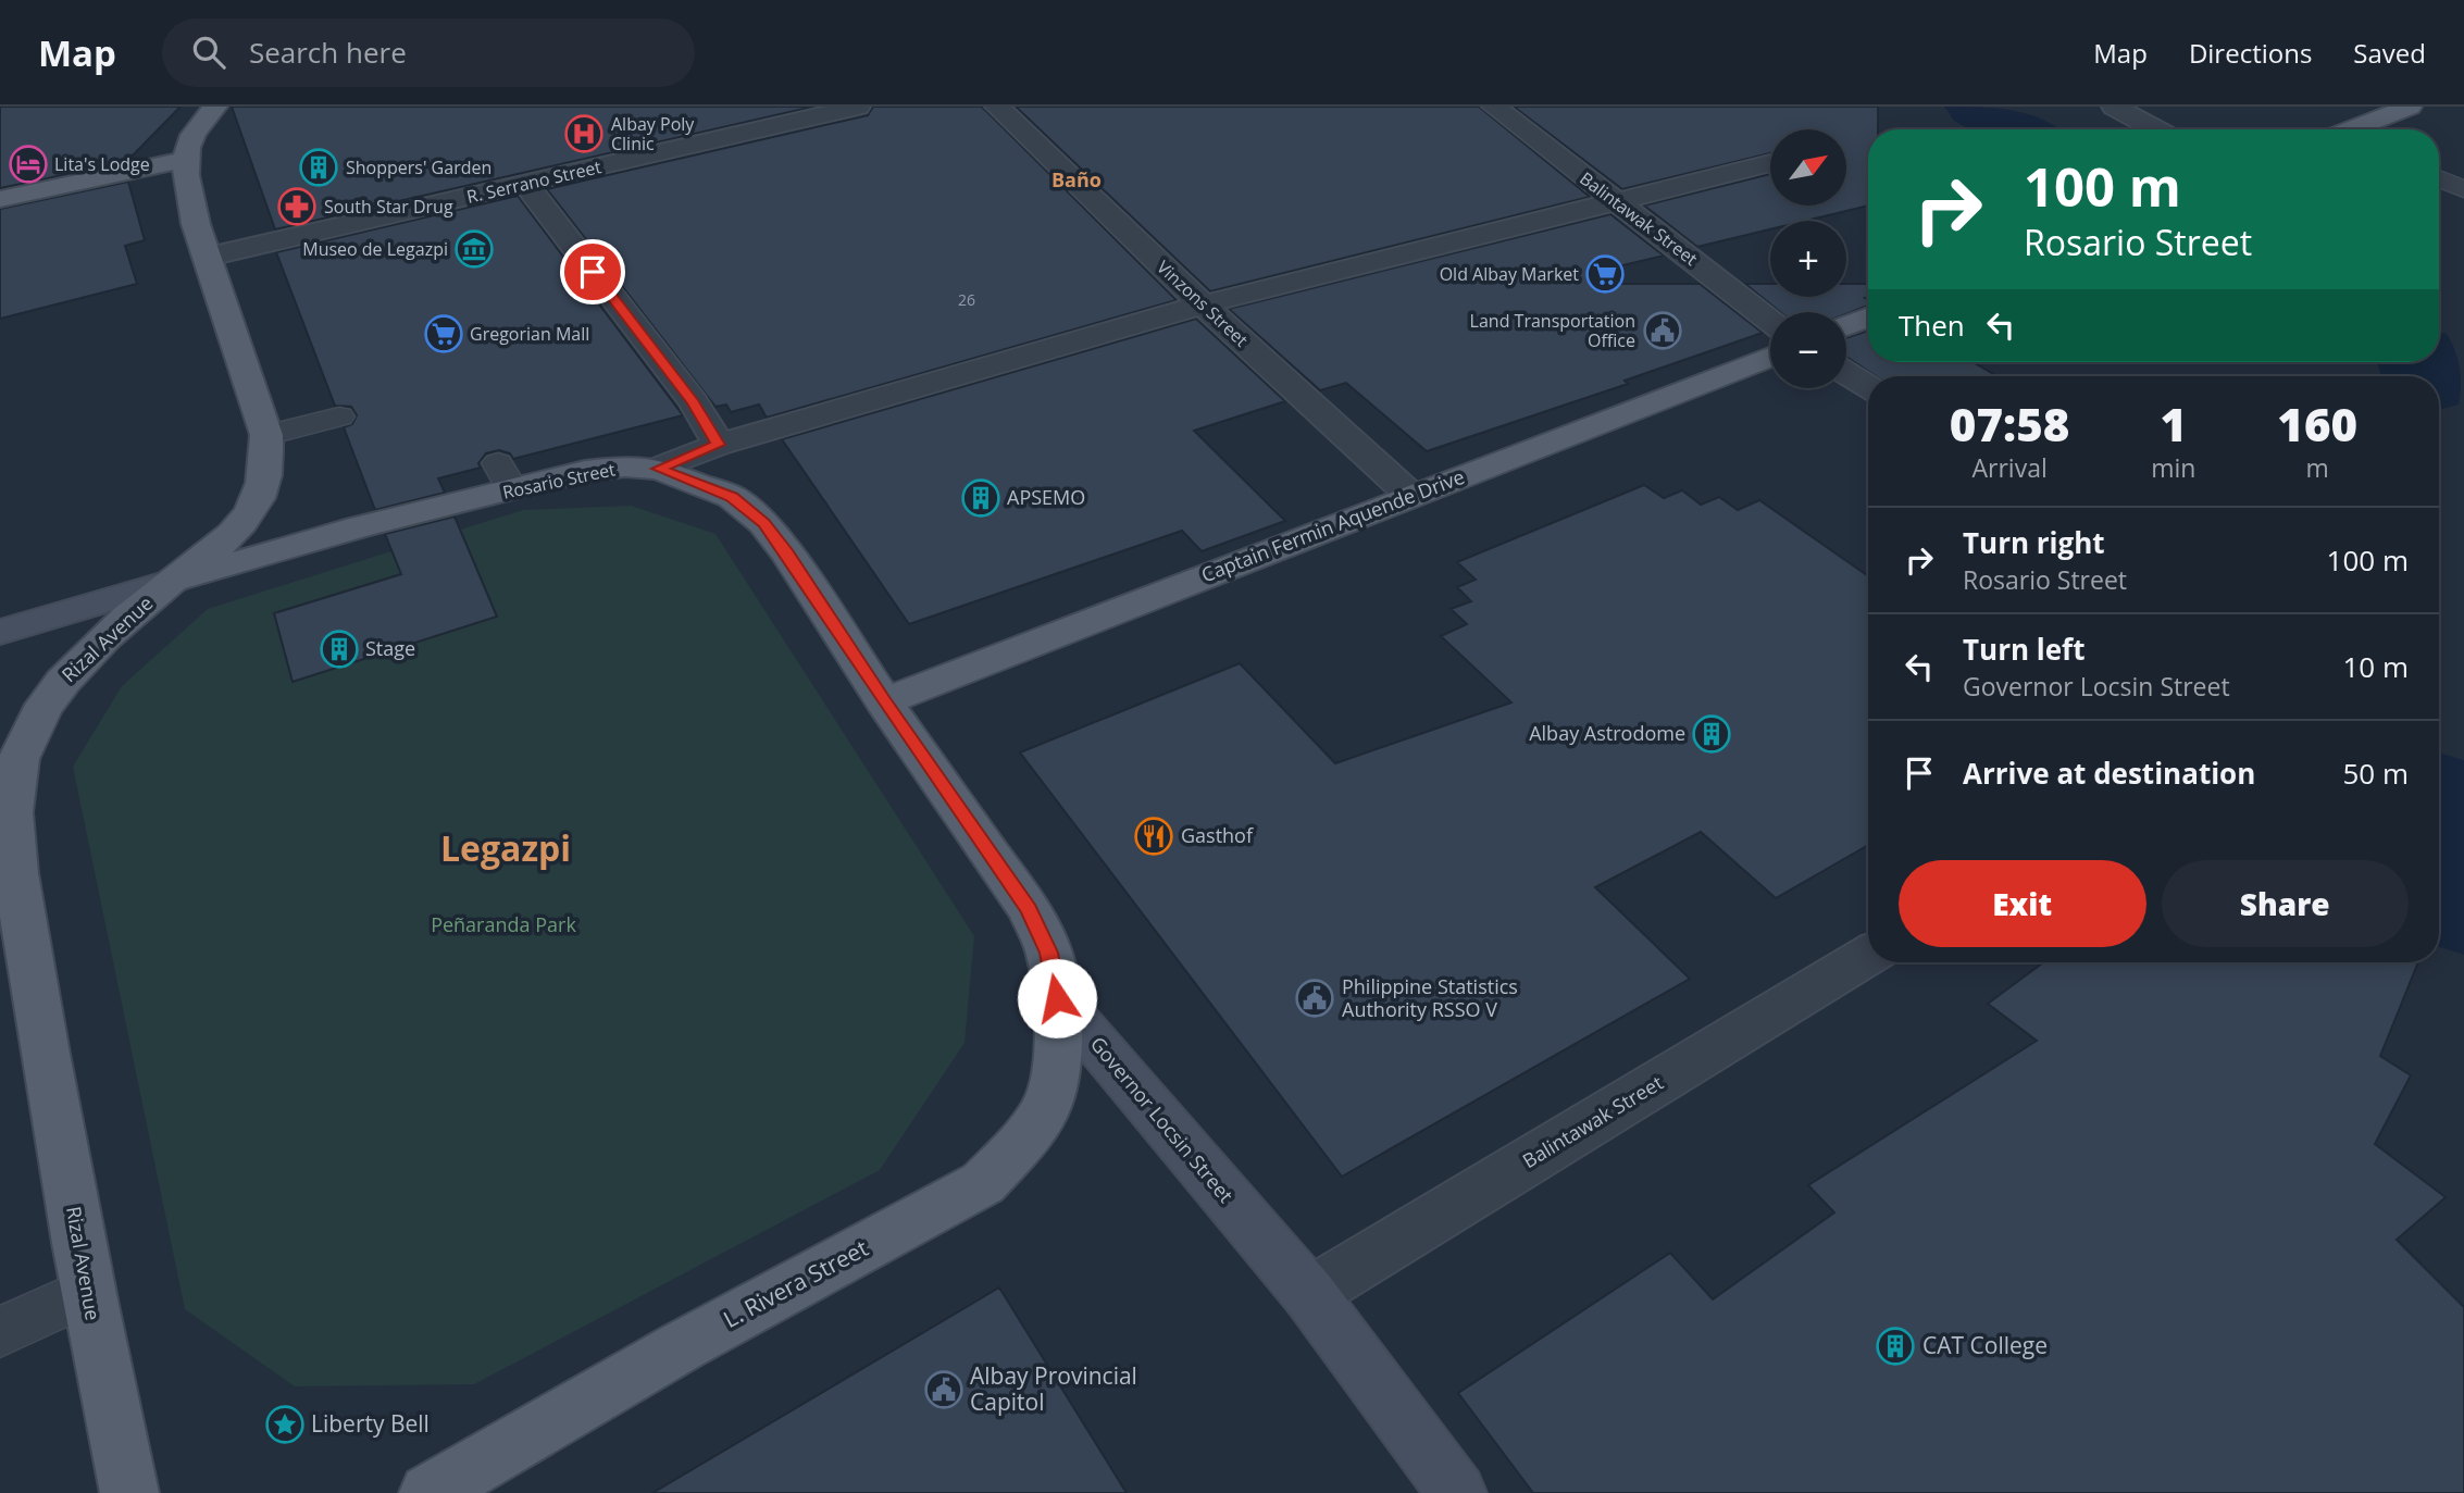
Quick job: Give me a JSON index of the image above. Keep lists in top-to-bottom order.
{
  "streets": {
    "main road": [
      "Rosario Street",
      "Captain Fermin Aquende Drive",
      "Rizal Avenue",
      "L. Rivera Street"
    ],
    "street": [
      "R. Serrano Street",
      "Balintawak Street",
      "Vinzons Street",
      "Governor Locsin Street"
    ]
  },
  "crossings": [
    ["R. Serrano Street", "Rizal Avenue"],
    ["Balintawak Street", "Rosario Street"],
    ["Balintawak Street", "Governor Locsin Street"],
    ["Vinzons Street", "Rosario Street"],
    ["Vinzons Street", "Captain Fermin Aquende Drive"],
    ["Rosario Street", "Rizal Avenue"],
    ["Governor Locsin Street", "L. Rivera Street"]
  ],
  "districts": ["Baño", "Legazpi"],
  "parks": ["Peñaranda Park"],
  "places": {
    "hospital": ["Albay Poly Clinic"],
    "hotel": ["Lita's Lodge"],
    "building": [
      "Shoppers' Garden",
      "APSEMO",
      "Stage",
      "Albay Astrodome",
      "CAT College"
    ],
    "pharmacy": ["South Star Drug"],
    "museum": ["Museo de Legazpi"],
    "supermarket": ["Old Albay Market", "Gregorian Mall"],
    "public building": ["Land Transportation Office", "Philippine Statistics Authority RSSO V", "Albay Provincial Capitol"],
    "restaurant": ["Gasthof"],
    "place": ["Liberty Bell"]
  },
  "house_numbers": ["26"],
  "north": "top right",
  "page": {
    "header": "Map",
    "search": "Search here",
    "nav": ["Map", "Directions", "Saved"],
    "map_buttons": ["+", "−"],
    "turn": ["100 m", "Rosario Street"],
    "then": "Then",
    "eta": [
      "07:58",
      "Arrival",
      "1",
      "min",
      "160",
      "m"
    ],
    "list": [
      {
        "name": "Turn right",
        "note": "Rosario Street",
        "value": "100 m"
      },
      {
        "name": "Turn left",
        "note": "Governor Locsin Street",
        "value": "10 m"
      },
      {
        "name": "Arrive at destination",
        "value": "50 m"
      }
    ],
    "buttons": ["Exit", "Share"]
  }
}
